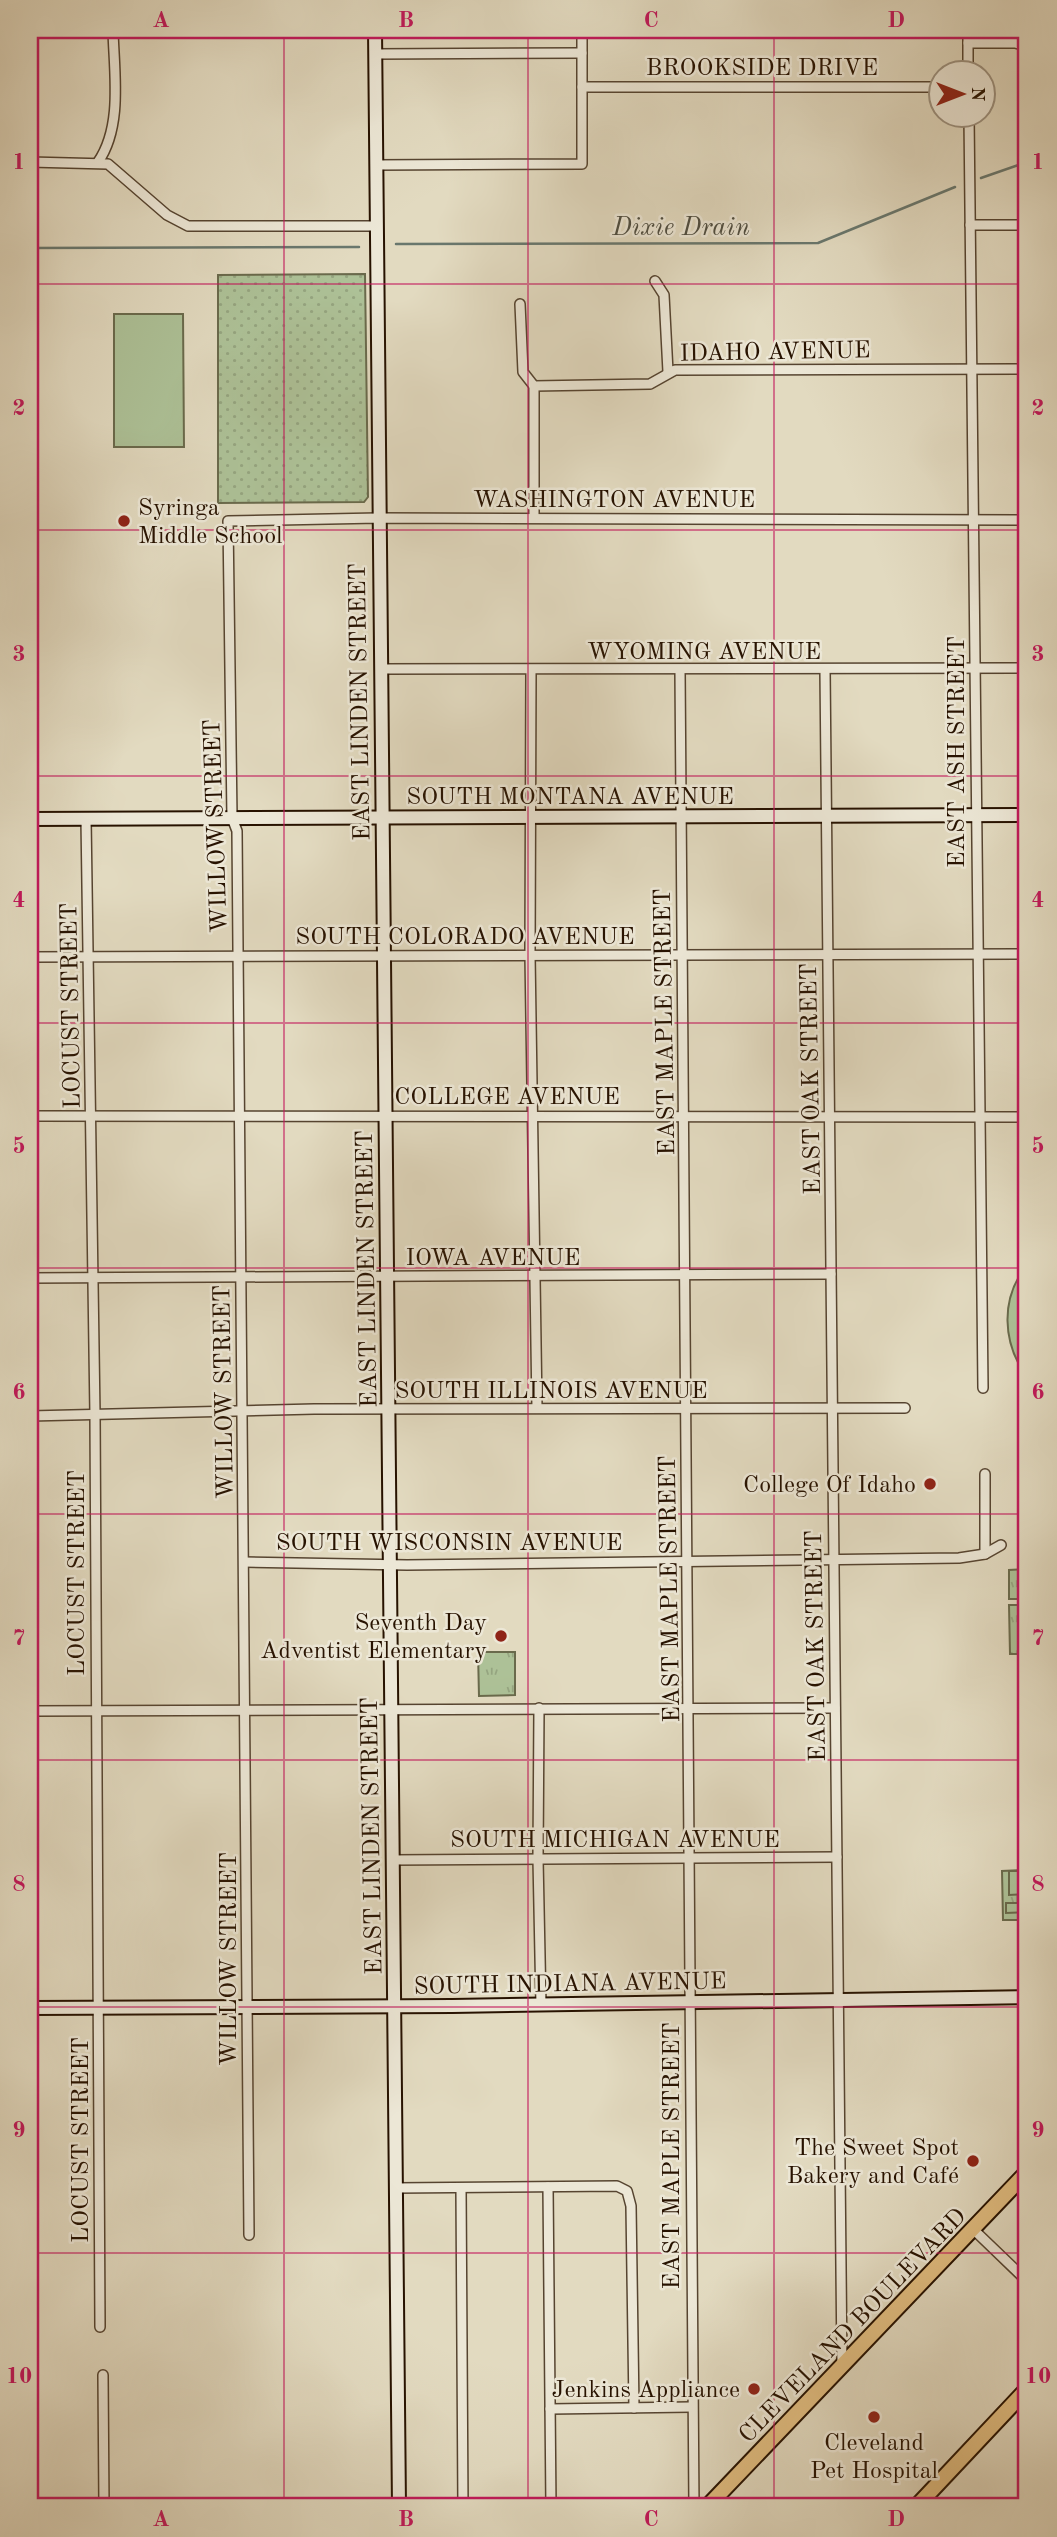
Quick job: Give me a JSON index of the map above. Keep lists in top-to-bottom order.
{
  "streets": {
    "main road": [
      "EAST LINDEN STREET",
      "SOUTH MONTANA AVENUE",
      "SOUTH INDIANA AVENUE",
      "CLEVELAND BOULEVARD"
    ],
    "street": [
      "BROOKSIDE DRIVE",
      "IDAHO AVENUE",
      "WASHINGTON AVENUE",
      "WYOMING AVENUE",
      "EAST ASH STREET",
      "WILLOW STREET",
      "SOUTH COLORADO AVENUE",
      "LOCUST STREET",
      "EAST MAPLE STREET",
      "EAST OAK STREET",
      "COLLEGE AVENUE",
      "IOWA AVENUE",
      "SOUTH ILLINOIS AVENUE",
      "SOUTH WISCONSIN AVENUE",
      "SOUTH MICHIGAN AVENUE"
    ]
  },
  "crossings": [
    ["IDAHO AVENUE", "EAST ASH STREET"],
    ["WASHINGTON AVENUE", "EAST LINDEN STREET"],
    ["WASHINGTON AVENUE", "EAST ASH STREET"],
    ["WASHINGTON AVENUE", "WILLOW STREET"],
    ["WYOMING AVENUE", "EAST LINDEN STREET"],
    ["WYOMING AVENUE", "EAST ASH STREET"],
    ["WYOMING AVENUE", "EAST MAPLE STREET"],
    ["WYOMING AVENUE", "EAST OAK STREET"],
    ["EAST LINDEN STREET", "SOUTH MONTANA AVENUE"],
    ["EAST LINDEN STREET", "SOUTH COLORADO AVENUE"],
    ["EAST LINDEN STREET", "COLLEGE AVENUE"],
    ["EAST LINDEN STREET", "IOWA AVENUE"],
    ["EAST LINDEN STREET", "SOUTH ILLINOIS AVENUE"],
    ["EAST LINDEN STREET", "SOUTH WISCONSIN AVENUE"],
    ["EAST LINDEN STREET", "SOUTH MICHIGAN AVENUE"],
    ["EAST LINDEN STREET", "SOUTH INDIANA AVENUE"],
    ["EAST ASH STREET", "SOUTH MONTANA AVENUE"],
    ["EAST ASH STREET", "SOUTH COLORADO AVENUE"],
    ["EAST ASH STREET", "COLLEGE AVENUE"],
    ["SOUTH MONTANA AVENUE", "WILLOW STREET"],
    ["SOUTH MONTANA AVENUE", "LOCUST STREET"],
    ["SOUTH MONTANA AVENUE", "EAST MAPLE STREET"],
    ["SOUTH MONTANA AVENUE", "EAST OAK STREET"],
    ["WILLOW STREET", "SOUTH COLORADO AVENUE"],
    ["WILLOW STREET", "COLLEGE AVENUE"],
    ["WILLOW STREET", "IOWA AVENUE"],
    ["WILLOW STREET", "SOUTH ILLINOIS AVENUE"],
    ["WILLOW STREET", "SOUTH WISCONSIN AVENUE"],
    ["WILLOW STREET", "SOUTH INDIANA AVENUE"],
    ["SOUTH COLORADO AVENUE", "LOCUST STREET"],
    ["SOUTH COLORADO AVENUE", "EAST MAPLE STREET"],
    ["SOUTH COLORADO AVENUE", "EAST OAK STREET"],
    ["LOCUST STREET", "COLLEGE AVENUE"],
    ["LOCUST STREET", "IOWA AVENUE"],
    ["LOCUST STREET", "SOUTH ILLINOIS AVENUE"],
    ["LOCUST STREET", "SOUTH INDIANA AVENUE"],
    ["EAST MAPLE STREET", "COLLEGE AVENUE"],
    ["EAST MAPLE STREET", "IOWA AVENUE"],
    ["EAST MAPLE STREET", "SOUTH ILLINOIS AVENUE"],
    ["EAST MAPLE STREET", "SOUTH WISCONSIN AVENUE"],
    ["EAST MAPLE STREET", "SOUTH MICHIGAN AVENUE"],
    ["EAST MAPLE STREET", "SOUTH INDIANA AVENUE"],
    ["EAST OAK STREET", "COLLEGE AVENUE"],
    ["EAST OAK STREET", "IOWA AVENUE"],
    ["EAST OAK STREET", "SOUTH ILLINOIS AVENUE"],
    ["EAST OAK STREET", "SOUTH WISCONSIN AVENUE"],
    ["EAST OAK STREET", "SOUTH MICHIGAN AVENUE"],
    ["EAST OAK STREET", "SOUTH INDIANA AVENUE"],
    ["EAST OAK STREET", "CLEVELAND BOULEVARD"]
  ],
  "water": ["Dixie Drain"],
  "places": [
    "Syringa Middle School",
    "College Of Idaho",
    "Seventh Day Adventist Elementary",
    "The Sweet Spot Bakery and Café",
    "Jenkins Appliance",
    "Cleveland Pet Hospital"
  ],
  "north": "right",
  "grid": {
    "columns": [
      "A",
      "B",
      "C",
      "D"
    ],
    "rows": [
      "1",
      "2",
      "3",
      "4",
      "5",
      "6",
      "7",
      "8",
      "9",
      "10"
    ]
  }
}
